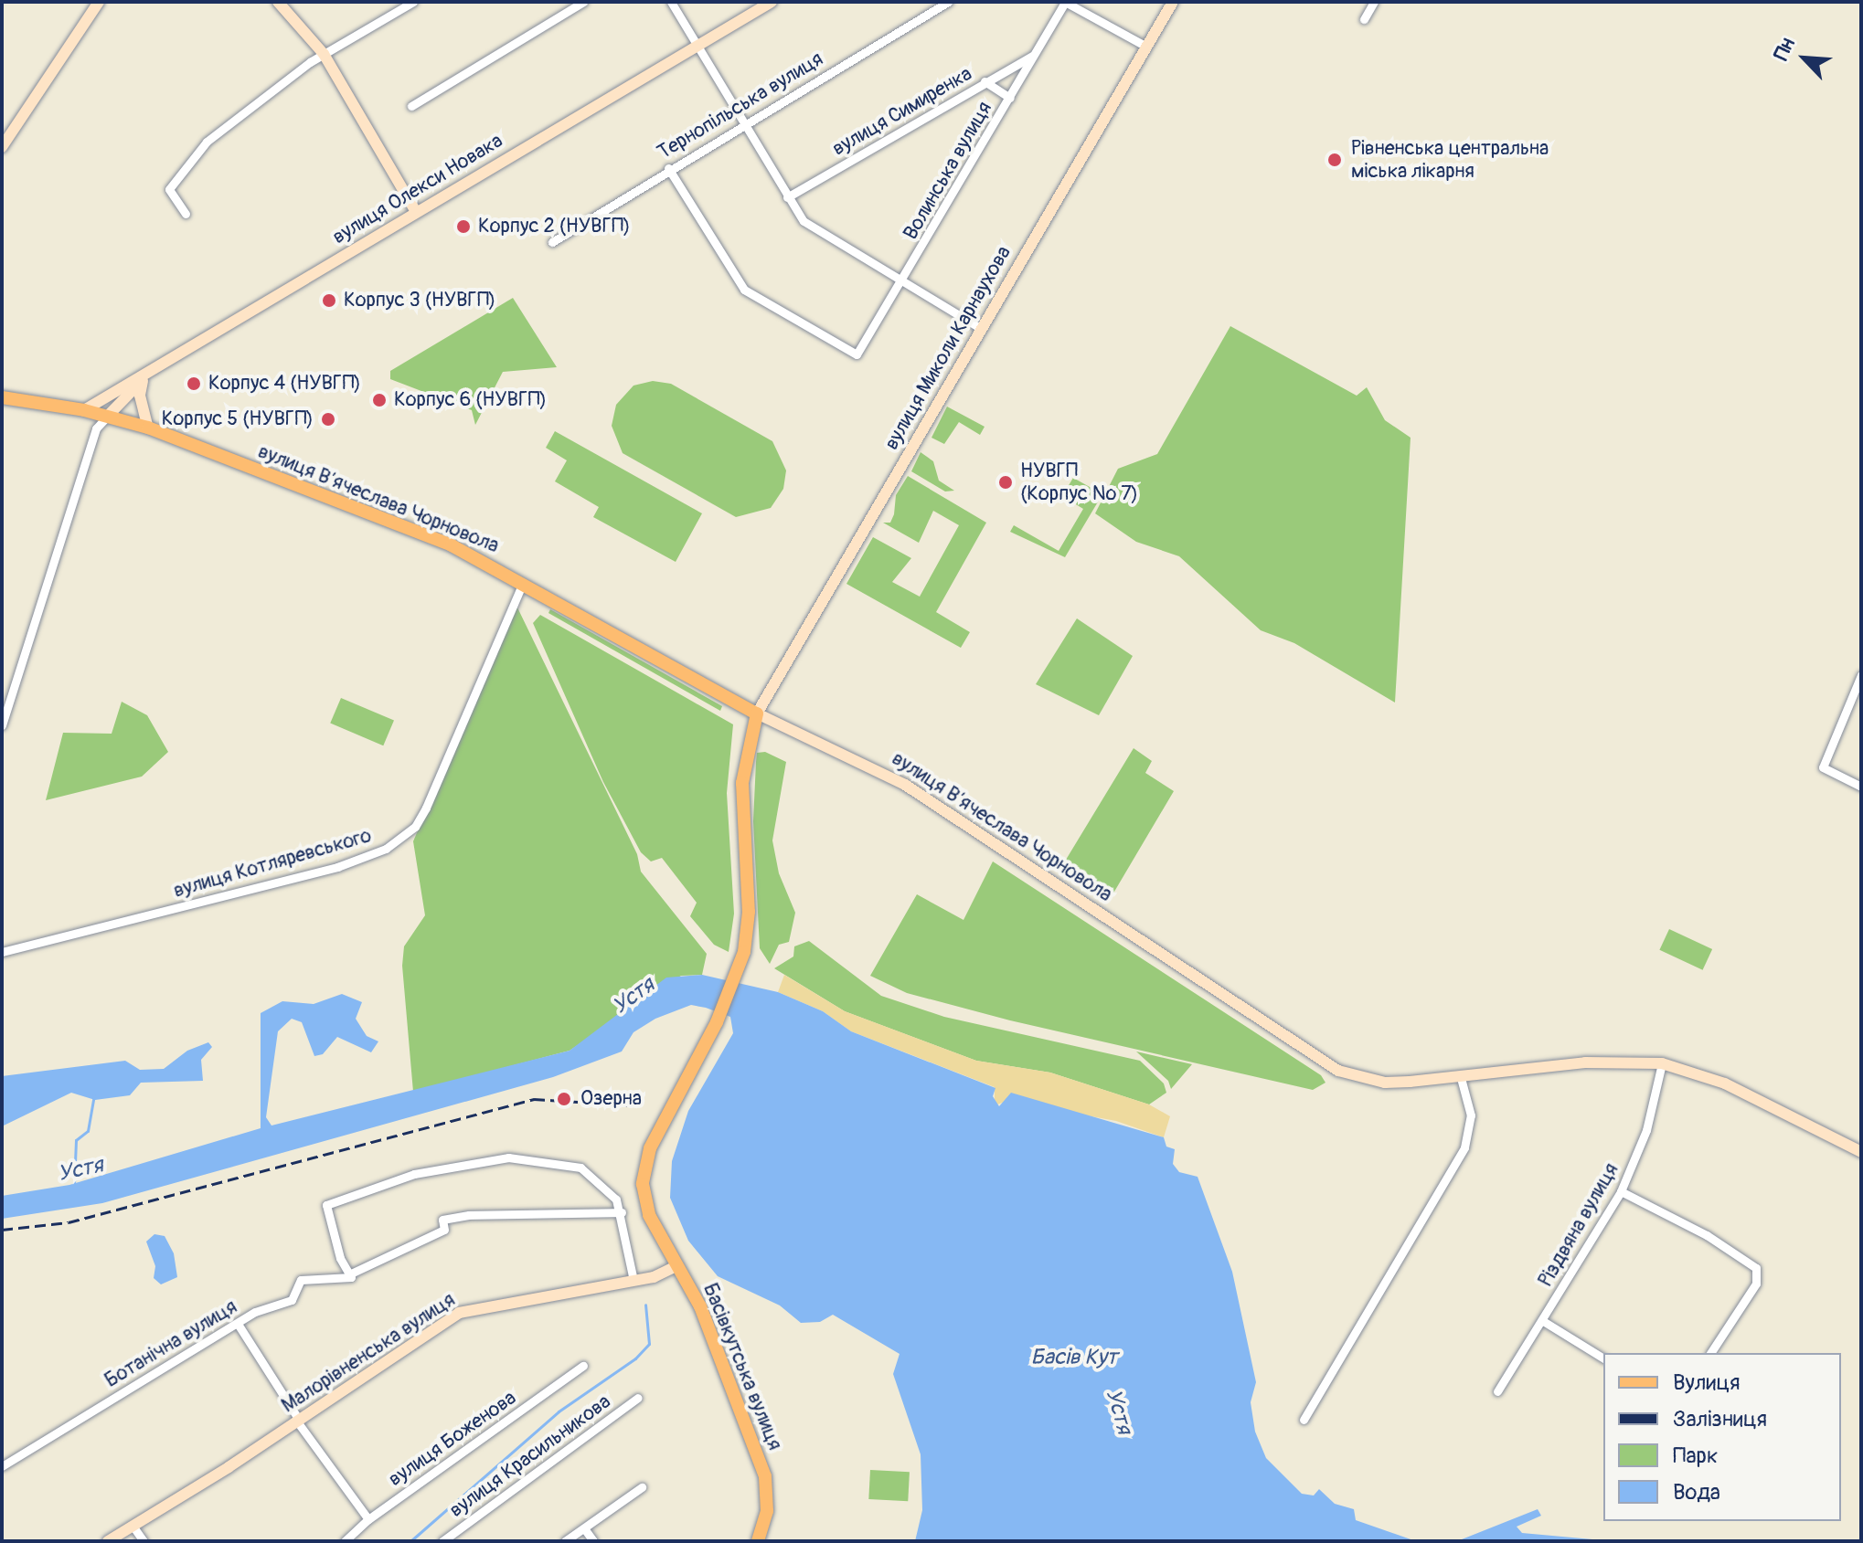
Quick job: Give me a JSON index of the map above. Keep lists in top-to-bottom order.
{
  "streets": {
    "main road": [
      "вулиця Олекси Новака",
      "вулиця Миколи Карнаухова",
      "вулиця Вʼячеслава Чорновола",
      "Малорівненська вулиця",
      "Басівкутська вулиця"
    ],
    "street": [
      "Тернопільська вулиця",
      "вулиця Симиренка",
      "Волинська вулиця",
      "вулиця Котляревського",
      "Різдвяна вулиця",
      "Ботанічна вулиця",
      "вулиця Боженова",
      "вулиця Красильникова"
    ]
  },
  "crossings": [
    ["Тернопільська вулиця", "Волинська вулиця"],
    ["вулиця Симиренка", "Волинська вулиця"],
    ["вулиця Олекси Новака", "вулиця Вʼячеслава Чорновола"],
    ["вулиця Миколи Карнаухова", "вулиця Вʼячеслава Чорновола"],
    ["вулиця Миколи Карнаухова", "Басівкутська вулиця"],
    ["вулиця Вʼячеслава Чорновола", "вулиця Котляревського"],
    ["вулиця Вʼячеслава Чорновола", "Різдвяна вулиця"],
    ["вулиця Вʼячеслава Чорновола", "Басівкутська вулиця"],
    ["Малорівненська вулиця", "Басівкутська вулиця"]
  ],
  "water": ["Устя", "Басів Кут"],
  "places": [
    "Рівненська центральна міська лікарня",
    "Корпус 2 (НУВГП)",
    "Корпус 3 (НУВГП)",
    "Корпус 4 (НУВГП)",
    "Корпус 6 (НУВГП)",
    "Корпус 5 (НУВГП)",
    "НУВГП (Корпус № 7)",
    "Озерна"
  ],
  "legend": [
    "Вулиця",
    "Залізниця",
    "Парк",
    "Вода"
  ],
  "north": "top left"
}
